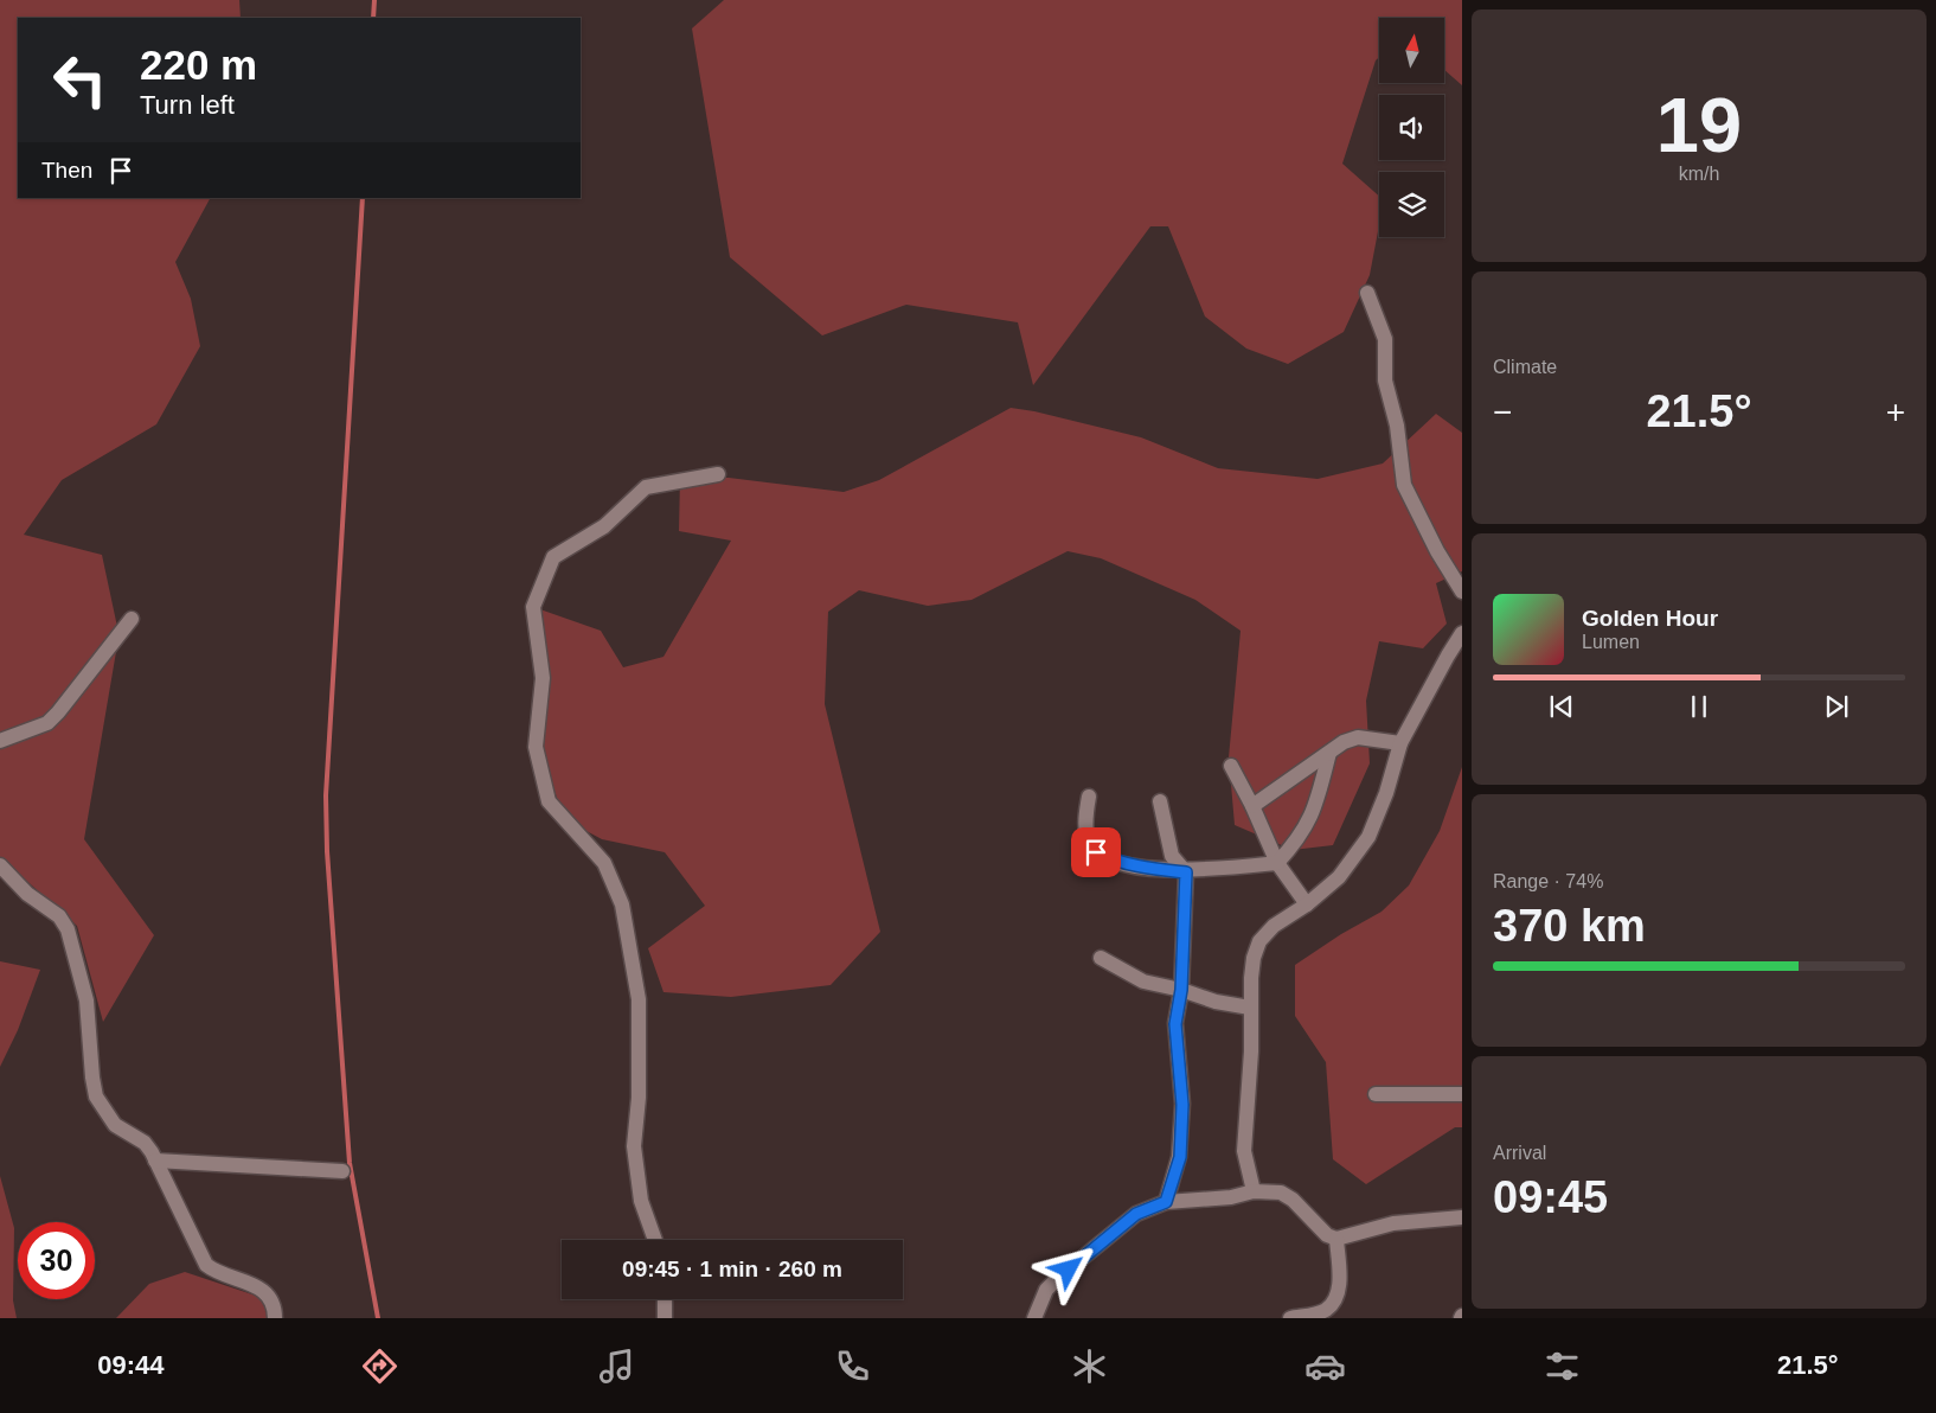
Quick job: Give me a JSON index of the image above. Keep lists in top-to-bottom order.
{
  "north": "top",
  "page": {
    "tile": [
      ["19", "km/h"],
      "Climate",
      ["Range · 74%", "370 km"],
      ["Arrival", "09:45"]
    ],
    "turn": ["220 m", "Turn left"],
    "then": "Then",
    "heat": ["−", "21.5°", "+"],
    "song": ["Golden Hour", "Lumen"],
    "limit": "30",
    "trip": "09:45 · 1 min · 260 m",
    "tabs": ["09:44", "21.5°"]
  }
}
